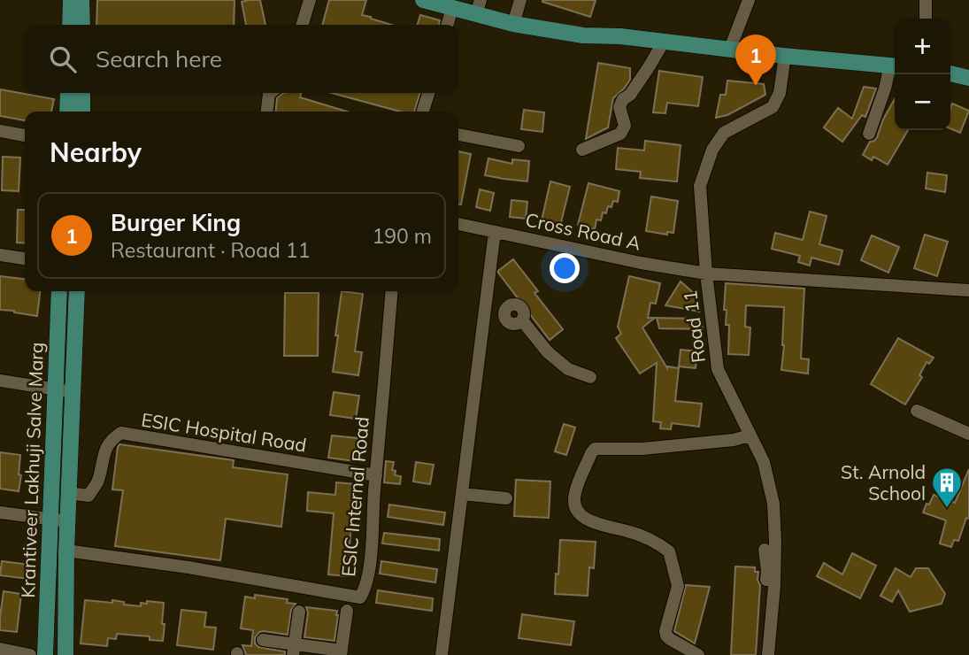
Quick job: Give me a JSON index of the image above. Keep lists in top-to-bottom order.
{
  "streets": {
    "main road": ["Krantiveer Lakhuji Salve Marg"],
    "street": [
      "Cross Road A",
      "Road 11",
      "ESIC Hospital Road",
      "ESIC Internal Road"
    ]
  },
  "crossings": [
    ["Cross Road A", "Road 11"],
    ["ESIC Hospital Road", "Krantiveer Lakhuji Salve Marg"],
    ["ESIC Hospital Road", "ESIC Internal Road"],
    ["Krantiveer Lakhuji Salve Marg", "ESIC Internal Road"]
  ],
  "places": {
    "building": ["St. Arnold School"]
  },
  "page": {
    "map_buttons": ["+", "−"],
    "search": "Search here",
    "pins": "1",
    "heading": "Nearby",
    "list": [
      {
        "mark": "1",
        "name": "Burger King",
        "note": "Restaurant · Road 11",
        "value": "190 m"
      }
    ]
  }
}
